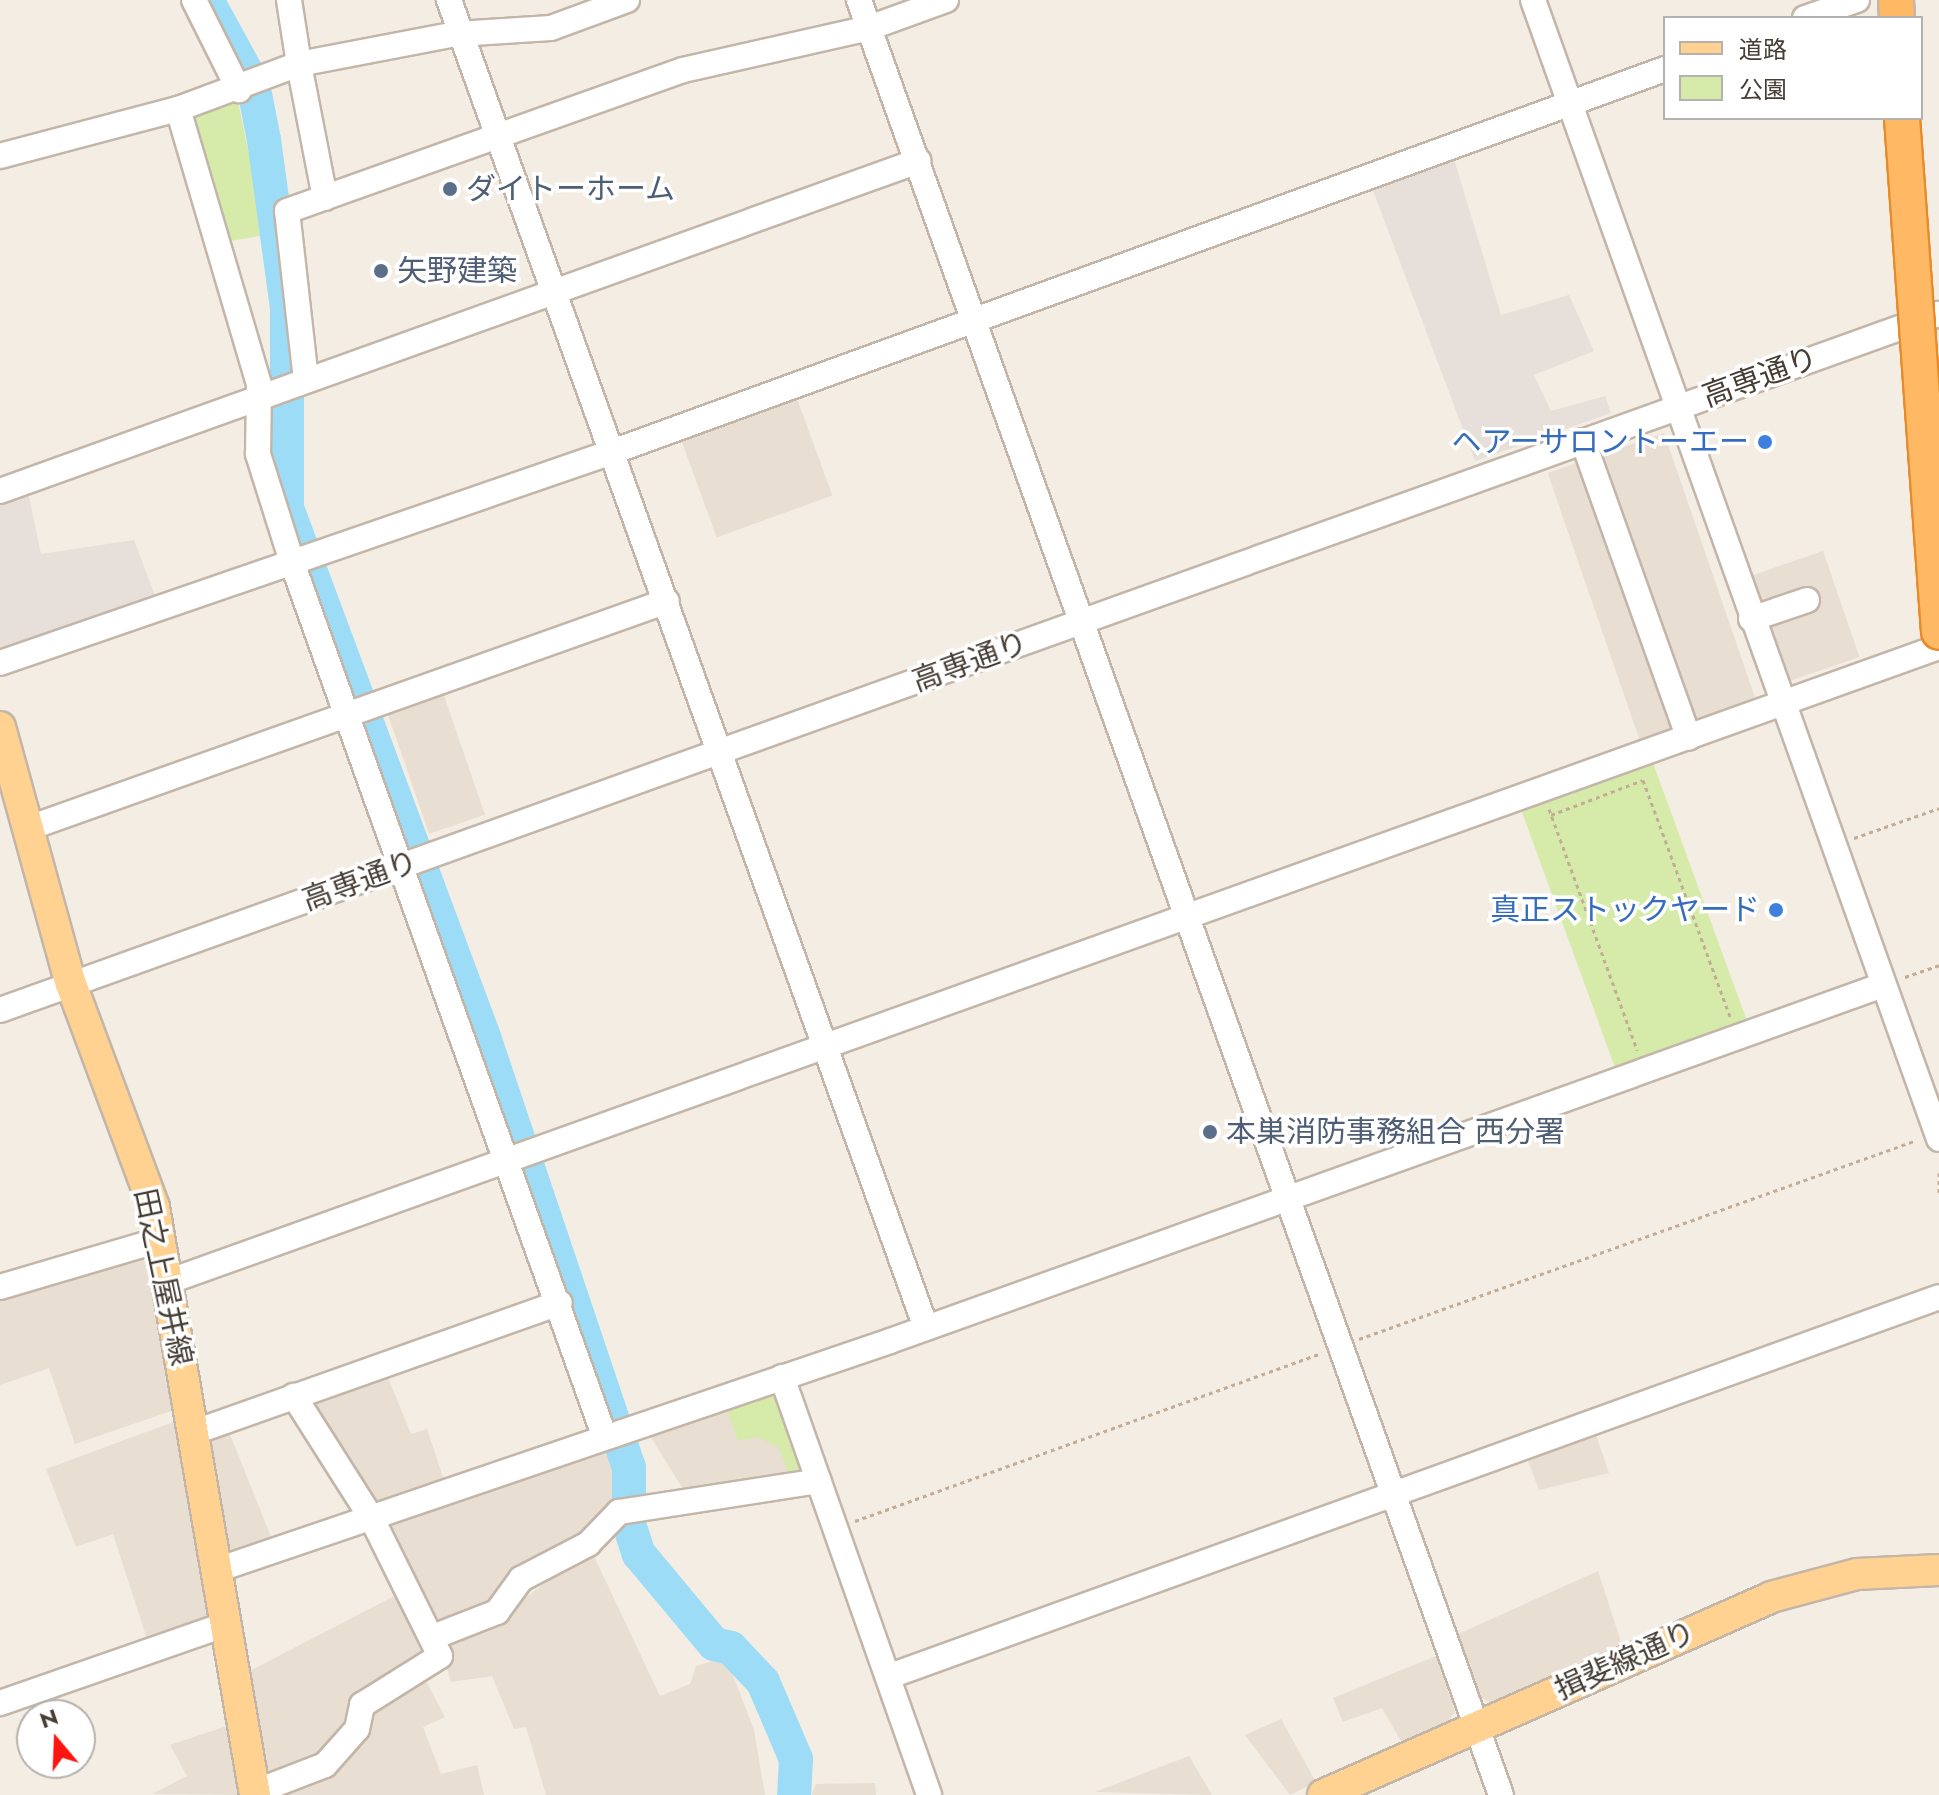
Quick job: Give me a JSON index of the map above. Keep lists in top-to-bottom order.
{
  "streets": {
    "main road": ["田之上屋井線", "揖斐線通り"],
    "street": ["高専通り"]
  },
  "crossings": [
    ["高専通り", "田之上屋井線"]
  ],
  "places": [
    "ダイトーホーム",
    "矢野建築",
    "ヘアーサロントーエー",
    "真正ストックヤード",
    "本巣消防事務組合 西分署"
  ],
  "legend": ["道路", "公園"],
  "north": "top"
}
